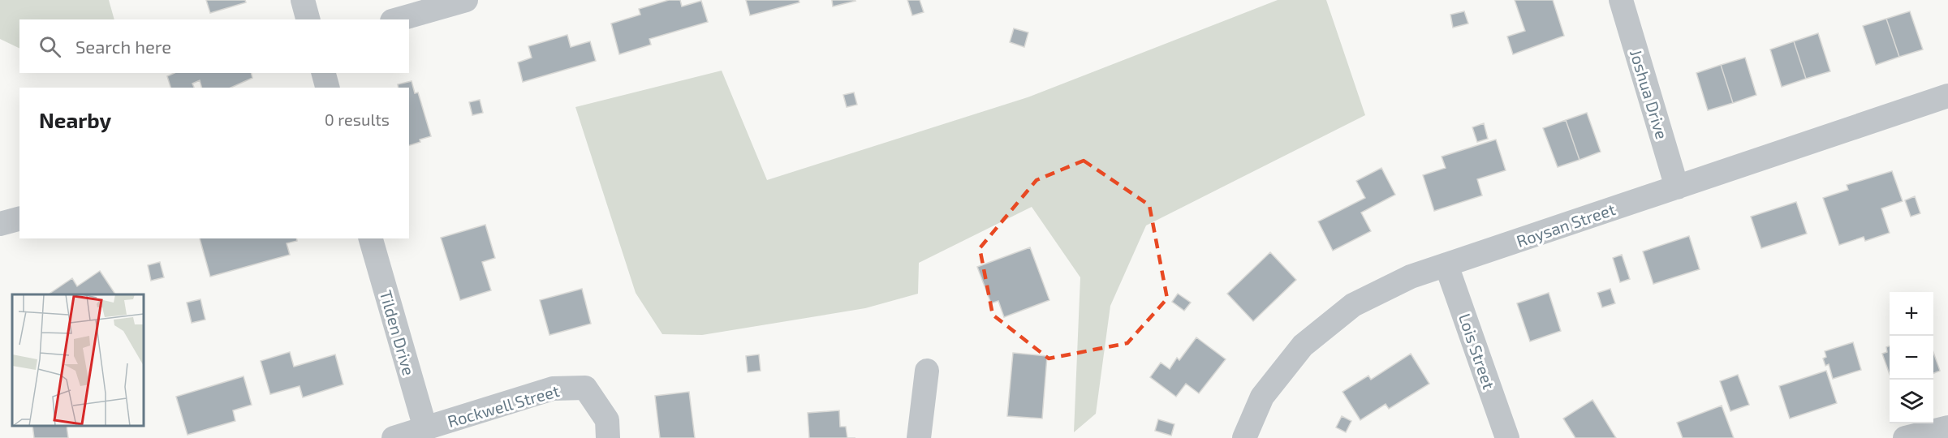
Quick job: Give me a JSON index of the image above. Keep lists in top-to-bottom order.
{
  "streets": {
    "street": [
      "Joshua Drive",
      "Roysan Street",
      "Tilden Drive",
      "Lois Street",
      "Rockwell Street"
    ]
  },
  "crossings": [
    ["Joshua Drive", "Roysan Street"],
    ["Roysan Street", "Lois Street"],
    ["Tilden Drive", "Rockwell Street"]
  ],
  "page": {
    "search": "Search here",
    "heading": ["Nearby", "0 results"],
    "map_buttons": ["+", "−"]
  }
}
